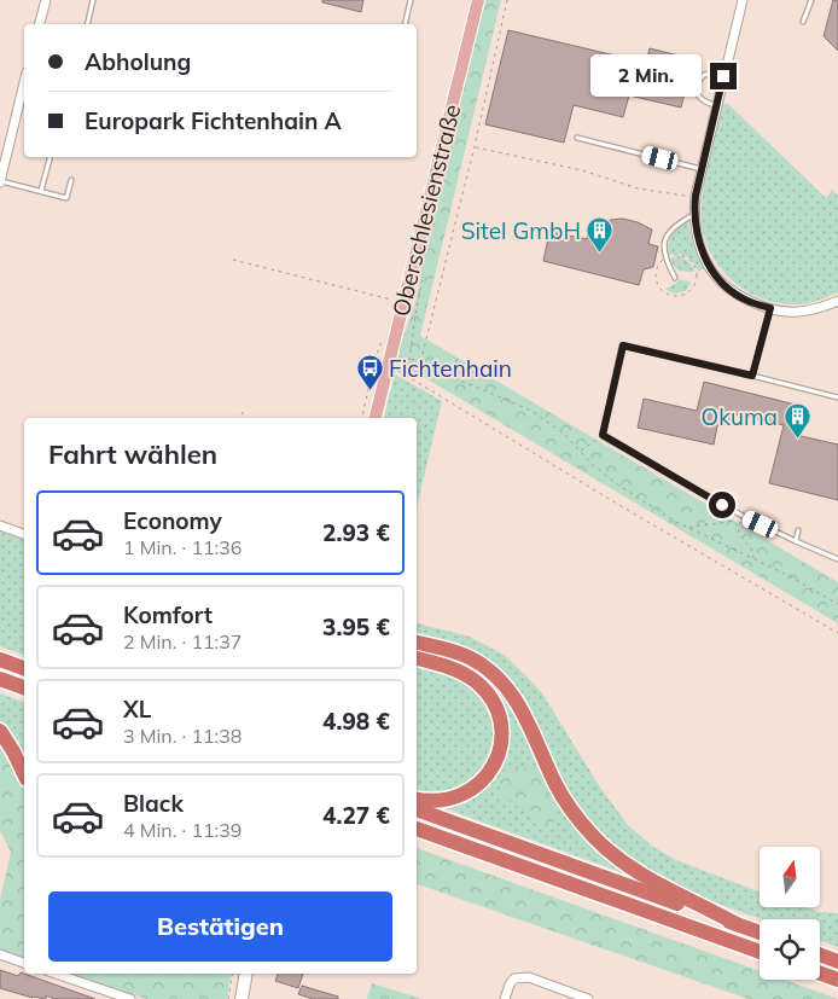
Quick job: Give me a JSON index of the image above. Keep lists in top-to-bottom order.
{
  "streets": {
    "main road": ["Oberschlesienstraße"]
  },
  "places": {
    "building": ["Sitel GmbH", "Okuma"],
    "bus stop": ["Fichtenhain"]
  },
  "north": "top",
  "page": {
    "banner": ["Abholung", "Europark Fichtenhain A"],
    "bubble": "2 Min.",
    "heading": "Fahrt wählen",
    "list": [
      {
        "name": "Economy",
        "note": "1 Min. · 11:36",
        "value": "2.93 €"
      },
      {
        "name": "Komfort",
        "note": "2 Min. · 11:37",
        "value": "3.95 €"
      },
      {
        "name": "XL",
        "note": "3 Min. · 11:38",
        "value": "4.98 €"
      },
      {
        "name": "Black",
        "note": "4 Min. · 11:39",
        "value": "4.27 €"
      }
    ],
    "buttons": "Bestätigen"
  }
}
